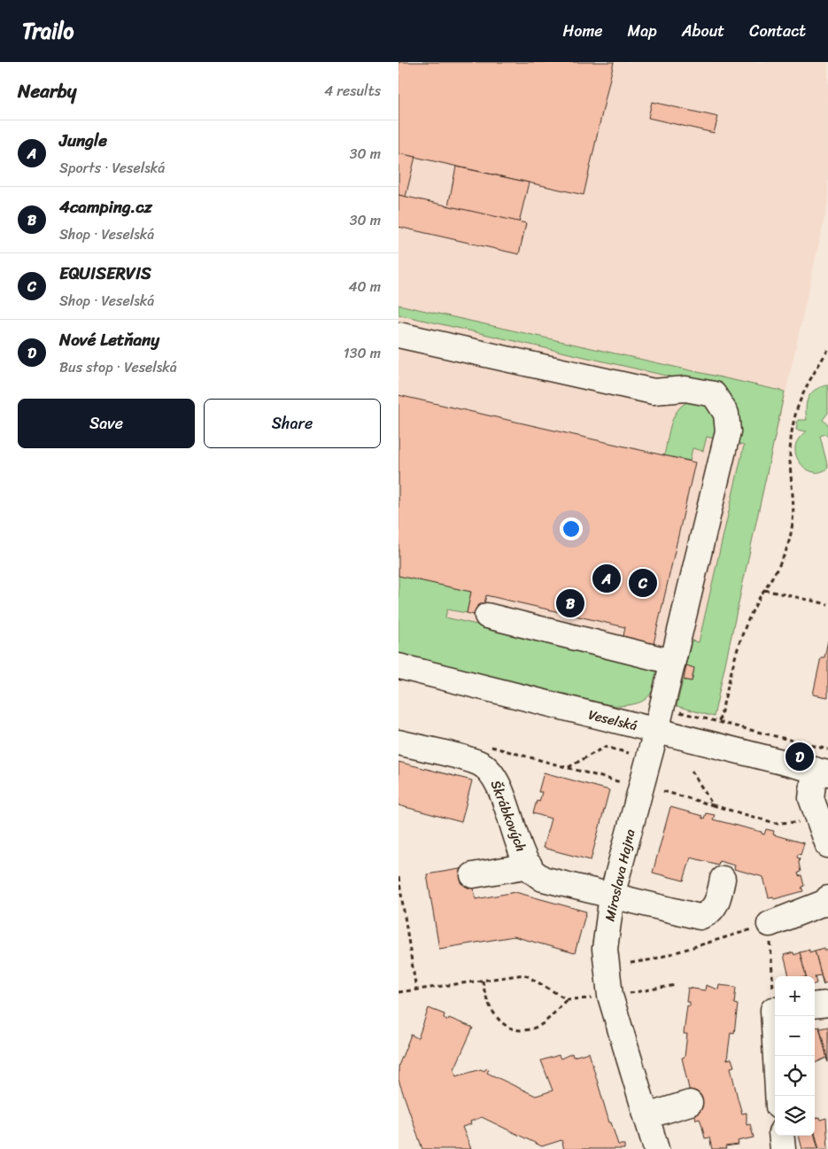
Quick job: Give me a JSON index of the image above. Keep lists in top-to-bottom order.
{
  "streets": {
    "street": ["Veselská", "Škrábkových", "Miroslava Hajna"]
  },
  "crossings": [
    ["Veselská", "Miroslava Hajna"],
    ["Škrábkových", "Miroslava Hajna"]
  ],
  "page": {
    "header": "Trailo",
    "nav": [
      "Home",
      "Map",
      "About",
      "Contact"
    ],
    "heading": ["Nearby", "4 results"],
    "list": [
      {
        "mark": "A",
        "name": "Jungle",
        "note": "Sports · Veselská",
        "value": "30 m"
      },
      {
        "mark": "B",
        "name": "4camping.cz",
        "note": "Shop · Veselská",
        "value": "30 m"
      },
      {
        "mark": "C",
        "name": "EQUISERVIS",
        "note": "Shop · Veselská",
        "value": "40 m"
      },
      {
        "mark": "D",
        "name": "Nové Letňany",
        "note": "Bus stop · Veselská",
        "value": "130 m"
      }
    ],
    "buttons": ["Save", "Share"],
    "pins": [
      "A",
      "C",
      "B",
      "D"
    ],
    "map_buttons": ["+", "−"]
  }
}
